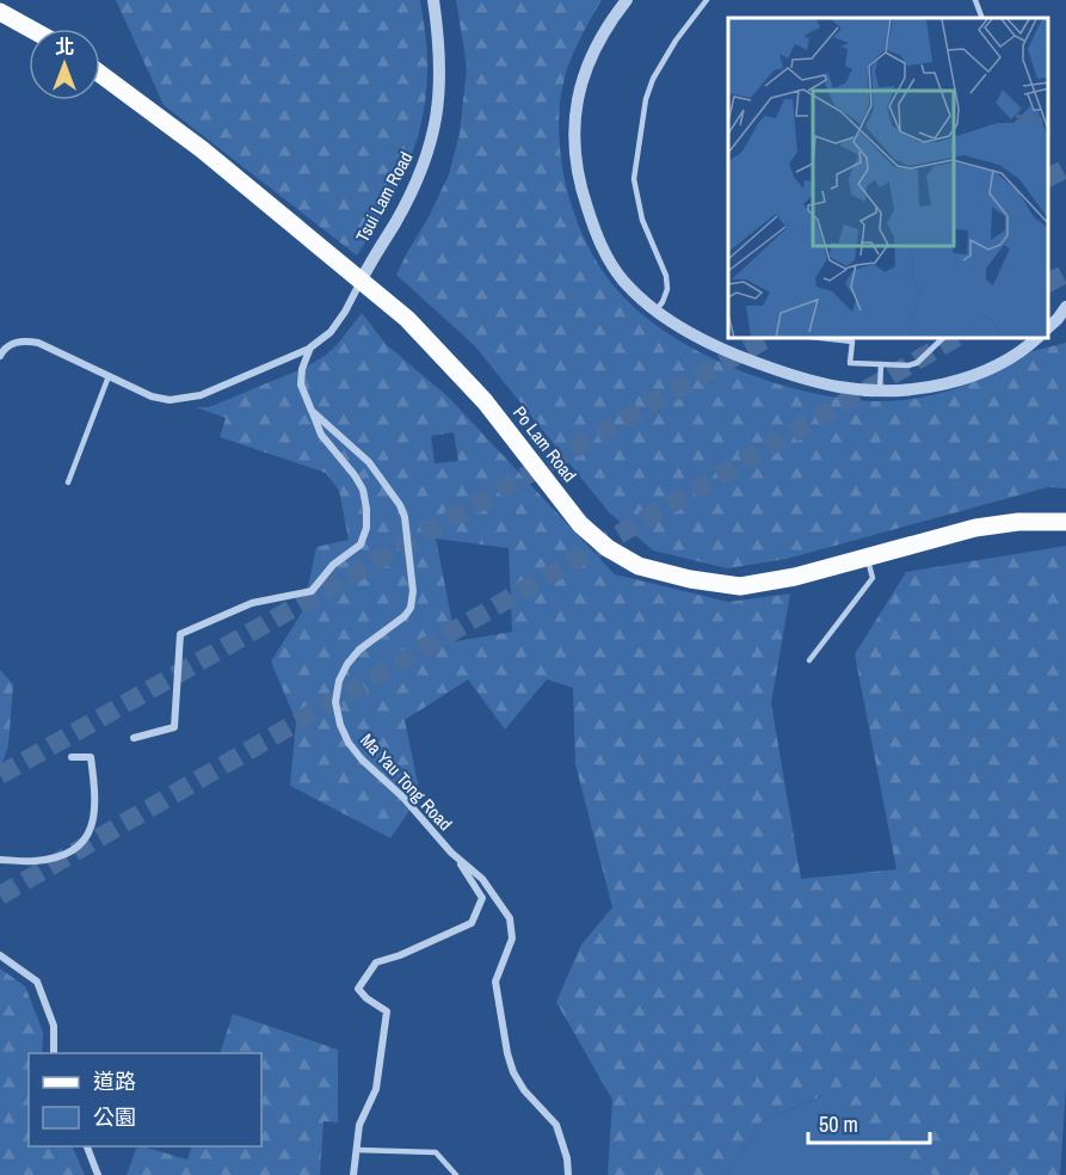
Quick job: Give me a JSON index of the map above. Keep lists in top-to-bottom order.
{
  "streets": {
    "main road": ["Po Lam Road"],
    "street": ["Tsui Lam Road", "Ma Yau Tong Road"]
  },
  "crossings": [
    ["Tsui Lam Road", "Po Lam Road"]
  ],
  "legend": ["道路", "公園"],
  "scale_bar": "50 m",
  "north": "top"
}
